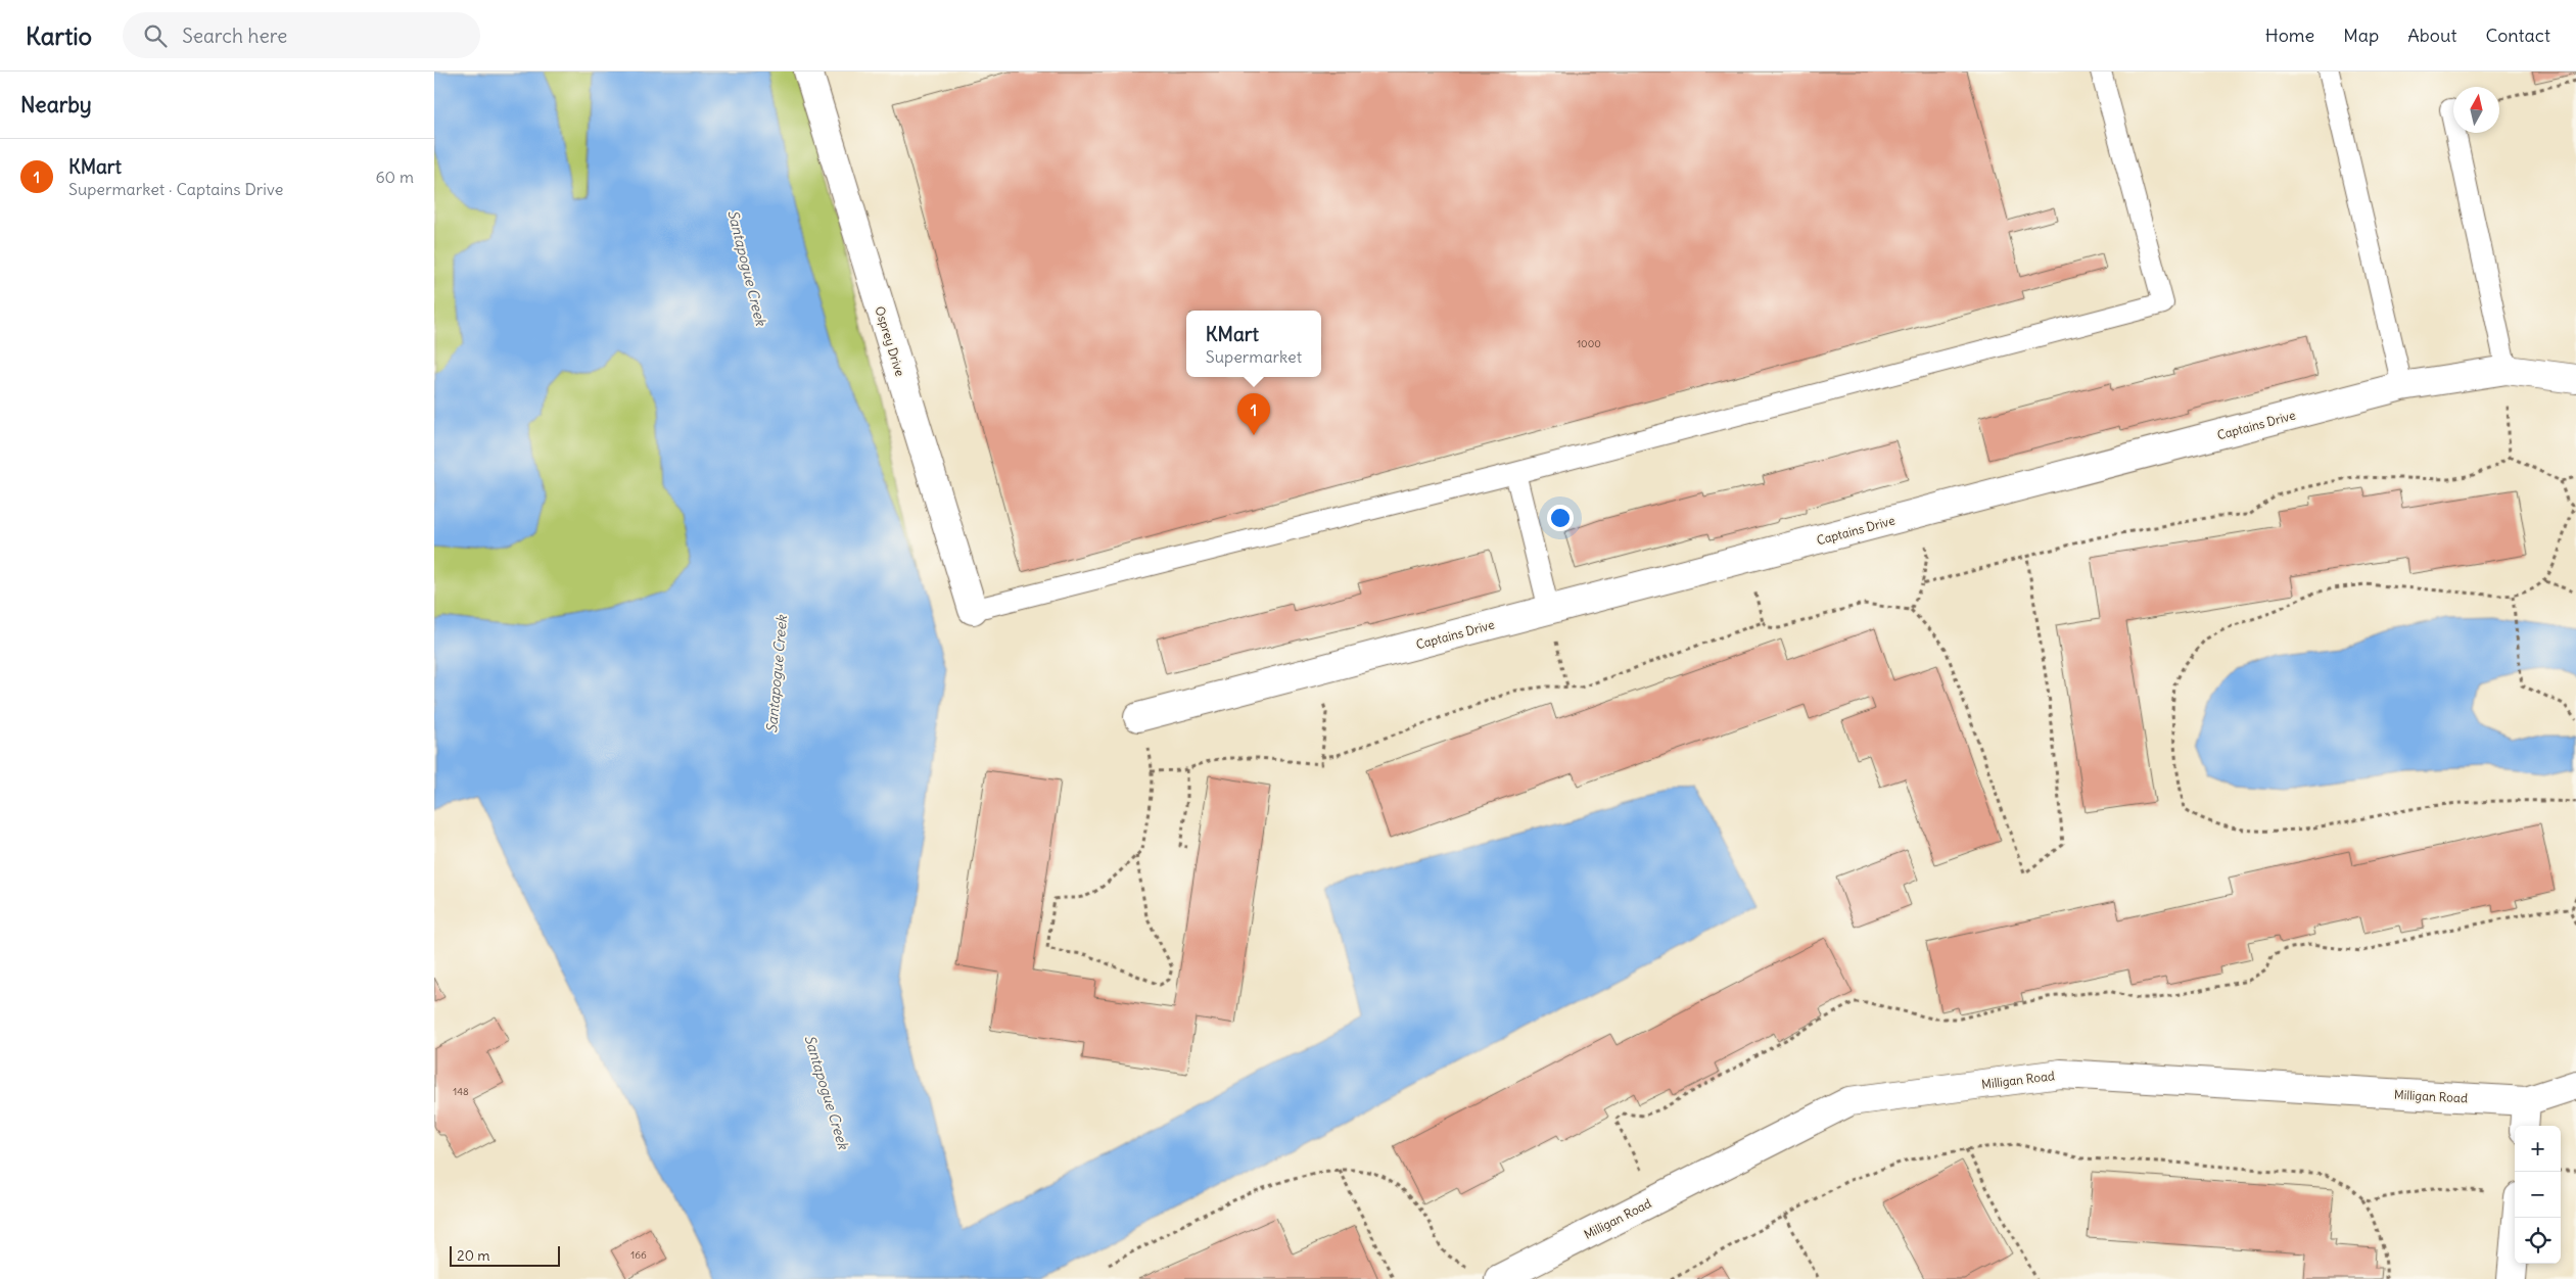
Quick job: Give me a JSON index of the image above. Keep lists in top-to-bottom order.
{
  "streets": {
    "street": ["Osprey Drive", "Captains Drive", "Milligan Road"]
  },
  "water": ["Santapogue Creek"],
  "house_numbers": ["1000", "148", "166"],
  "scale_bar": "20 m",
  "north": "top",
  "page": {
    "header": "Kartio",
    "search": "Search here",
    "nav": [
      "Home",
      "Map",
      "About",
      "Contact"
    ],
    "heading": "Nearby",
    "list": [
      {
        "mark": "1",
        "name": "KMart",
        "note": "Supermarket · Captains Drive",
        "value": "60 m"
      }
    ],
    "popup": ["KMart", "Supermarket"],
    "pins": "1",
    "map_buttons": ["+", "−"],
    "scale": "20 m"
  }
}
